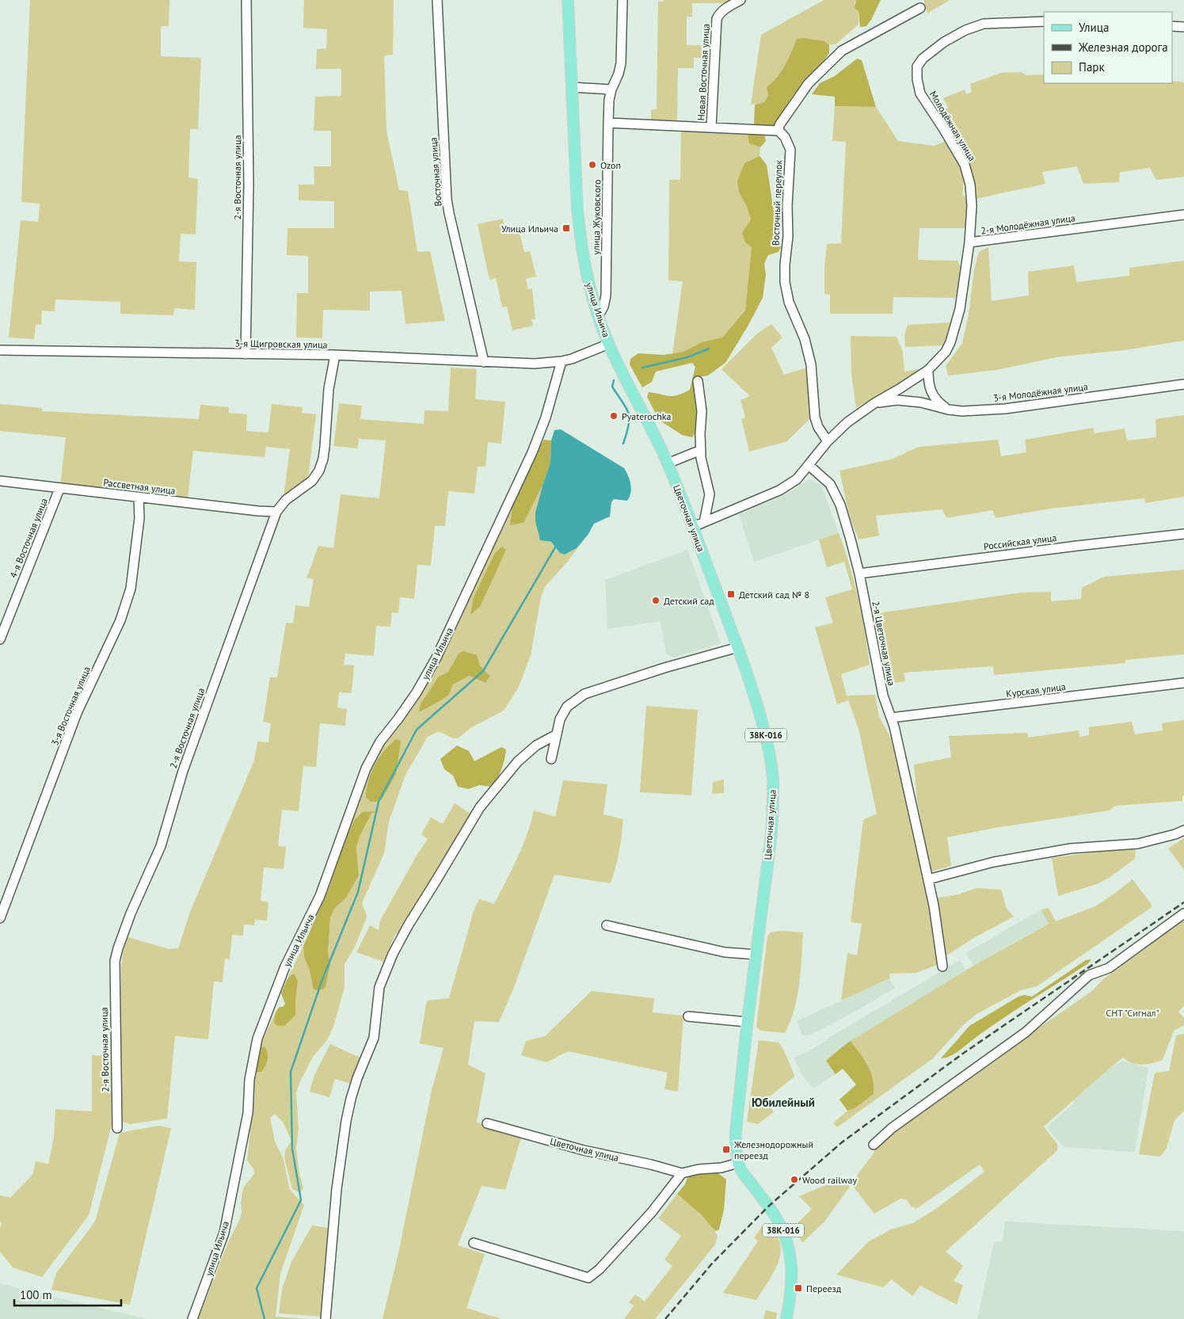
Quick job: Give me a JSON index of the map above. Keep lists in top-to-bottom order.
{
  "streets": {
    "main road": ["улица Ильича", "Цветочная улица", "38К-016"],
    "street": [
      "Новая Восточная улица",
      "Молодёжная улица",
      "Восточная улица",
      "2-я Восточная улица",
      "Восточный переулок",
      "улица Жуковского",
      "2-я Молодёжная улица",
      "3-я Щигровская улица",
      "3-я Молодёжная улица",
      "Рассветная улица",
      "4-я Восточная улица",
      "Российская улица",
      "2-я Цветочная улица",
      "Курская улица",
      "3-я Восточная улица"
    ]
  },
  "crossings": [
    ["Новая Восточная улица", "улица Жуковского"],
    ["Молодёжная улица", "2-я Молодёжная улица"],
    ["Восточная улица", "3-я Щигровская улица"],
    ["2-я Восточная улица", "3-я Щигровская улица"],
    ["2-я Восточная улица", "Рассветная улица"],
    ["Восточный переулок", "2-я Молодёжная улица"],
    ["улица Жуковского", "улица Ильича"],
    ["2-я Молодёжная улица", "3-я Молодёжная улица"],
    ["2-я Молодёжная улица", "2-я Цветочная улица"],
    ["улица Ильича", "3-я Щигровская улица"],
    ["улица Ильича", "Цветочная улица"],
    ["Рассветная улица", "4-я Восточная улица"],
    ["Рассветная улица", "3-я Восточная улица"],
    ["Российская улица", "2-я Цветочная улица"],
    ["2-я Цветочная улица", "Курская улица"]
  ],
  "districts": ["Юбилейный"],
  "parks": ["СНТ \"Сигнал\""],
  "places": {
    "other": [
      "Ozon",
      "Pyaterochka",
      "Детский сад",
      "Wood railway"
    ],
    "transit": [
      "Улица Ильича",
      "Детский сад № 8",
      "Железнодорожный переезд",
      "Переезд"
    ]
  },
  "legend": ["Улица", "Железная дорога", "Парк"],
  "scale_bar": "100 m"
}
